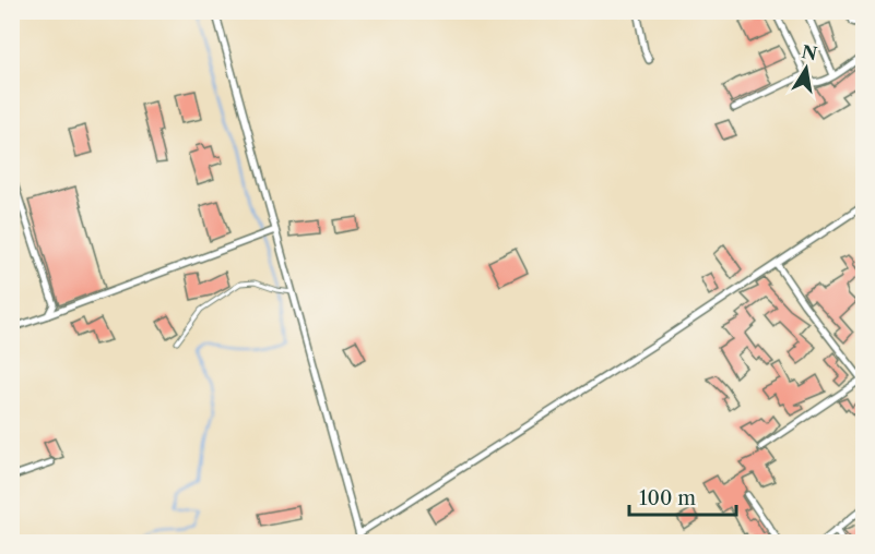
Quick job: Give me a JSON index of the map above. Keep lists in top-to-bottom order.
{
  "scale_bar": "100 m",
  "north": "top"
}
